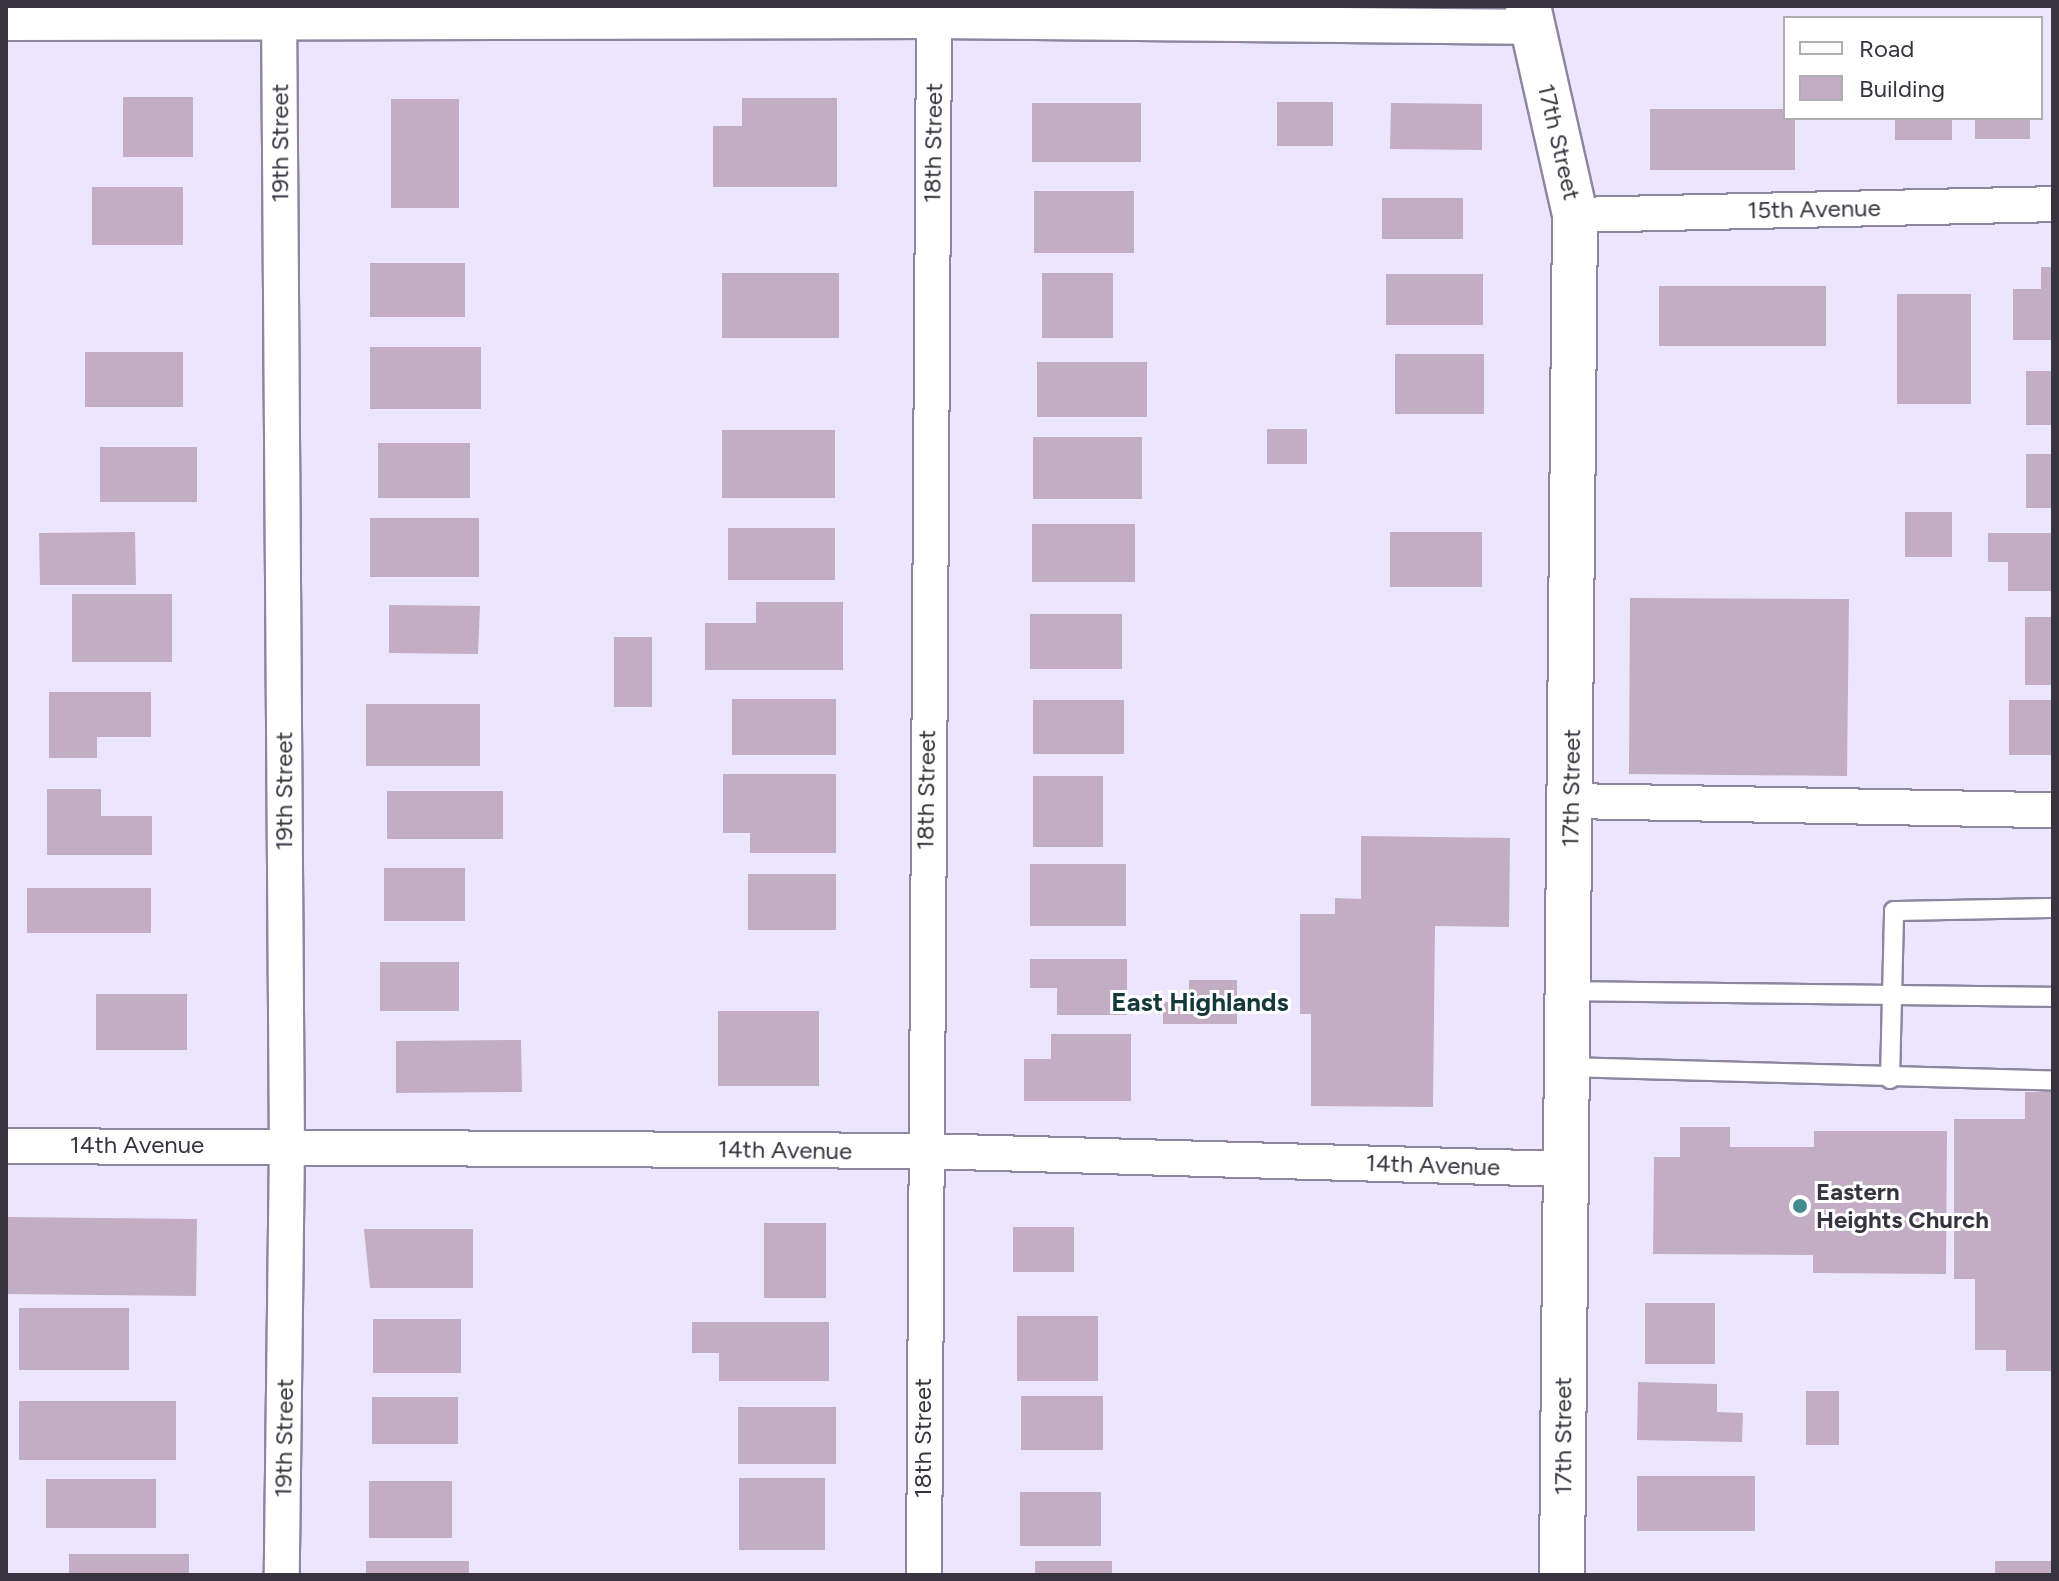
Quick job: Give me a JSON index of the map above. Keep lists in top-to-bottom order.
{
  "streets": {
    "street": [
      "17th Street",
      "19th Street",
      "18th Street",
      "15th Avenue",
      "14th Avenue"
    ]
  },
  "crossings": [
    ["17th Street", "15th Avenue"],
    ["17th Street", "14th Avenue"],
    ["19th Street", "14th Avenue"],
    ["18th Street", "14th Avenue"]
  ],
  "districts": ["East Highlands"],
  "places": ["Eastern Heights Church"],
  "legend": ["Road", "Building"]
}
